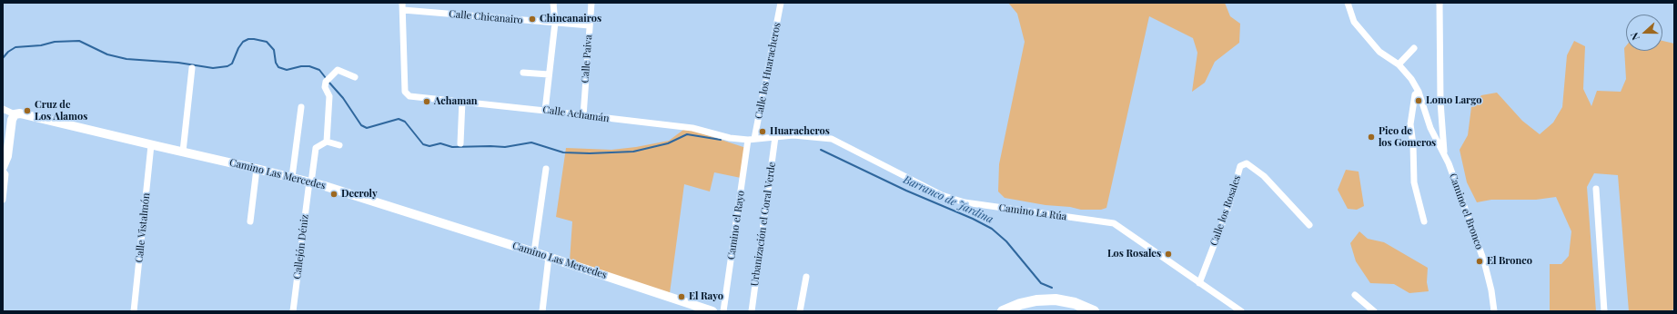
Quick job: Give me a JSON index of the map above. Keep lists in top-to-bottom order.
{
  "streets": {
    "main road": ["Camino Las Mercedes"],
    "street": [
      "Calle Chicanairo",
      "Calle Paiva",
      "Calle los Huaracheros",
      "Calle Achamán",
      "Calle los Rosales",
      "Camino el Bronco",
      "Camino La Rúa",
      "Urbanización el Coral Verde",
      "Camino el Rayo",
      "Calle Vistalmón",
      "Callejón Déniz"
    ]
  },
  "crossings": [
    ["Calle Chicanairo", "Calle Paiva"],
    ["Calle Chicanairo", "Calle Achamán"],
    ["Calle Paiva", "Calle Achamán"],
    ["Calle los Huaracheros", "Calle Achamán"],
    ["Calle los Huaracheros", "Camino La Rúa"],
    ["Calle los Huaracheros", "Camino el Rayo"],
    ["Calle Achamán", "Camino La Rúa"],
    ["Calle Achamán", "Camino el Rayo"],
    ["Camino Las Mercedes", "Calle Vistalmón"],
    ["Camino Las Mercedes", "Callejón Déniz"],
    ["Calle los Rosales", "Camino La Rúa"],
    ["Camino La Rúa", "Urbanización el Coral Verde"],
    ["Camino La Rúa", "Camino el Rayo"]
  ],
  "water": ["Barranco de Jardina"],
  "places": [
    "Chincanairos",
    "Lomo Largo",
    "Achaman",
    "Cruz de Los Alamos",
    "Huaracheros",
    "Pico de los Gomeros",
    "Decroly",
    "Los Rosales",
    "El Bronco",
    "El Rayo"
  ],
  "north": "left"
}
